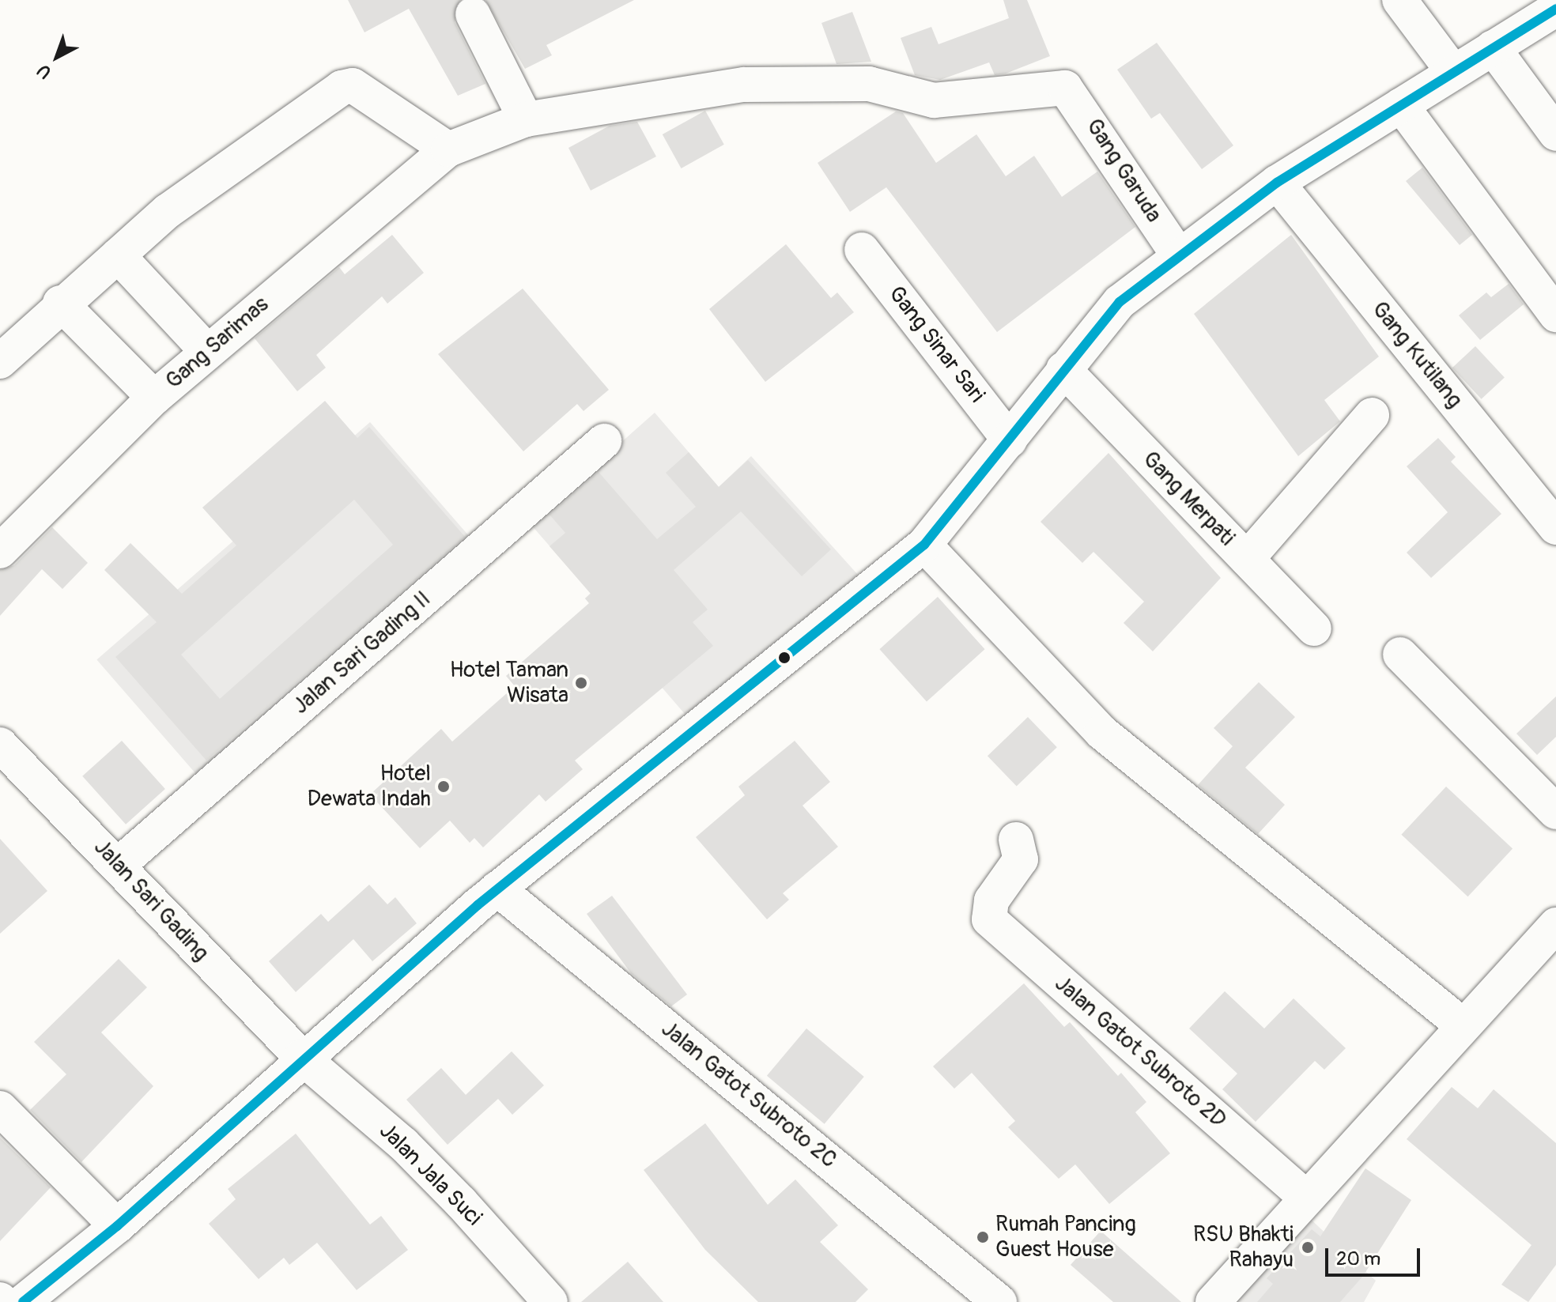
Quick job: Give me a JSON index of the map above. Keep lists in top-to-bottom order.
{
  "streets": {
    "street": [
      "Gang Garuda",
      "Gang Sarimas",
      "Gang Sinar Sari",
      "Gang Kutilang",
      "Gang Merpati",
      "Jalan Sari Gading II",
      "Jalan Sari Gading",
      "Jalan Gatot Subroto 2D",
      "Jalan Gatot Subroto 2C",
      "Jalan Jala Suci"
    ]
  },
  "crossings": [
    ["Gang Garuda", "Gang Sarimas"],
    ["Jalan Sari Gading II", "Jalan Sari Gading"],
    ["Jalan Sari Gading", "Jalan Jala Suci"]
  ],
  "places": [
    "Hotel Taman Wisata",
    "Hotel Dewata Indah",
    "Rumah Pancing Guest House",
    "RSU Bhakti Rahayu"
  ],
  "scale_bar": "20 m",
  "north": "bottom left"
}
